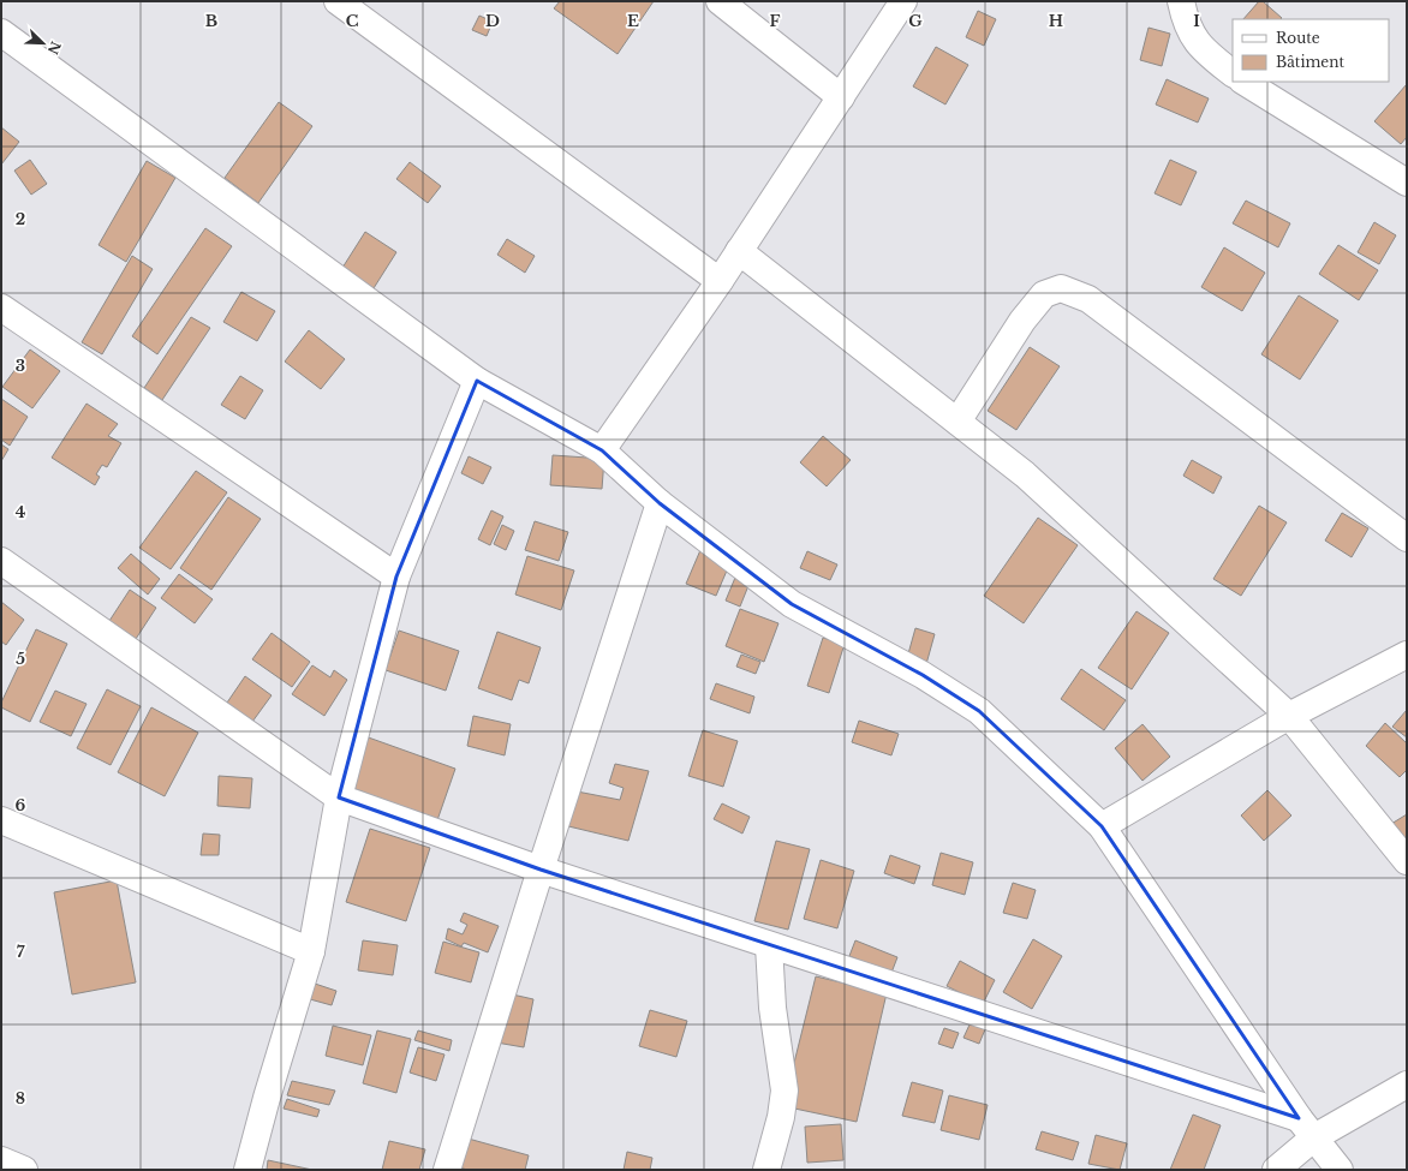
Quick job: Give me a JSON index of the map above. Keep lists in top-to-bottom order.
{
  "legend": ["Route", "Bâtiment"],
  "north": "bottom right",
  "grid": {
    "columns": [
      "B",
      "C",
      "D",
      "E",
      "F",
      "G",
      "H",
      "I"
    ],
    "rows": [
      "2",
      "3",
      "4",
      "5",
      "6",
      "7",
      "8"
    ]
  }
}
